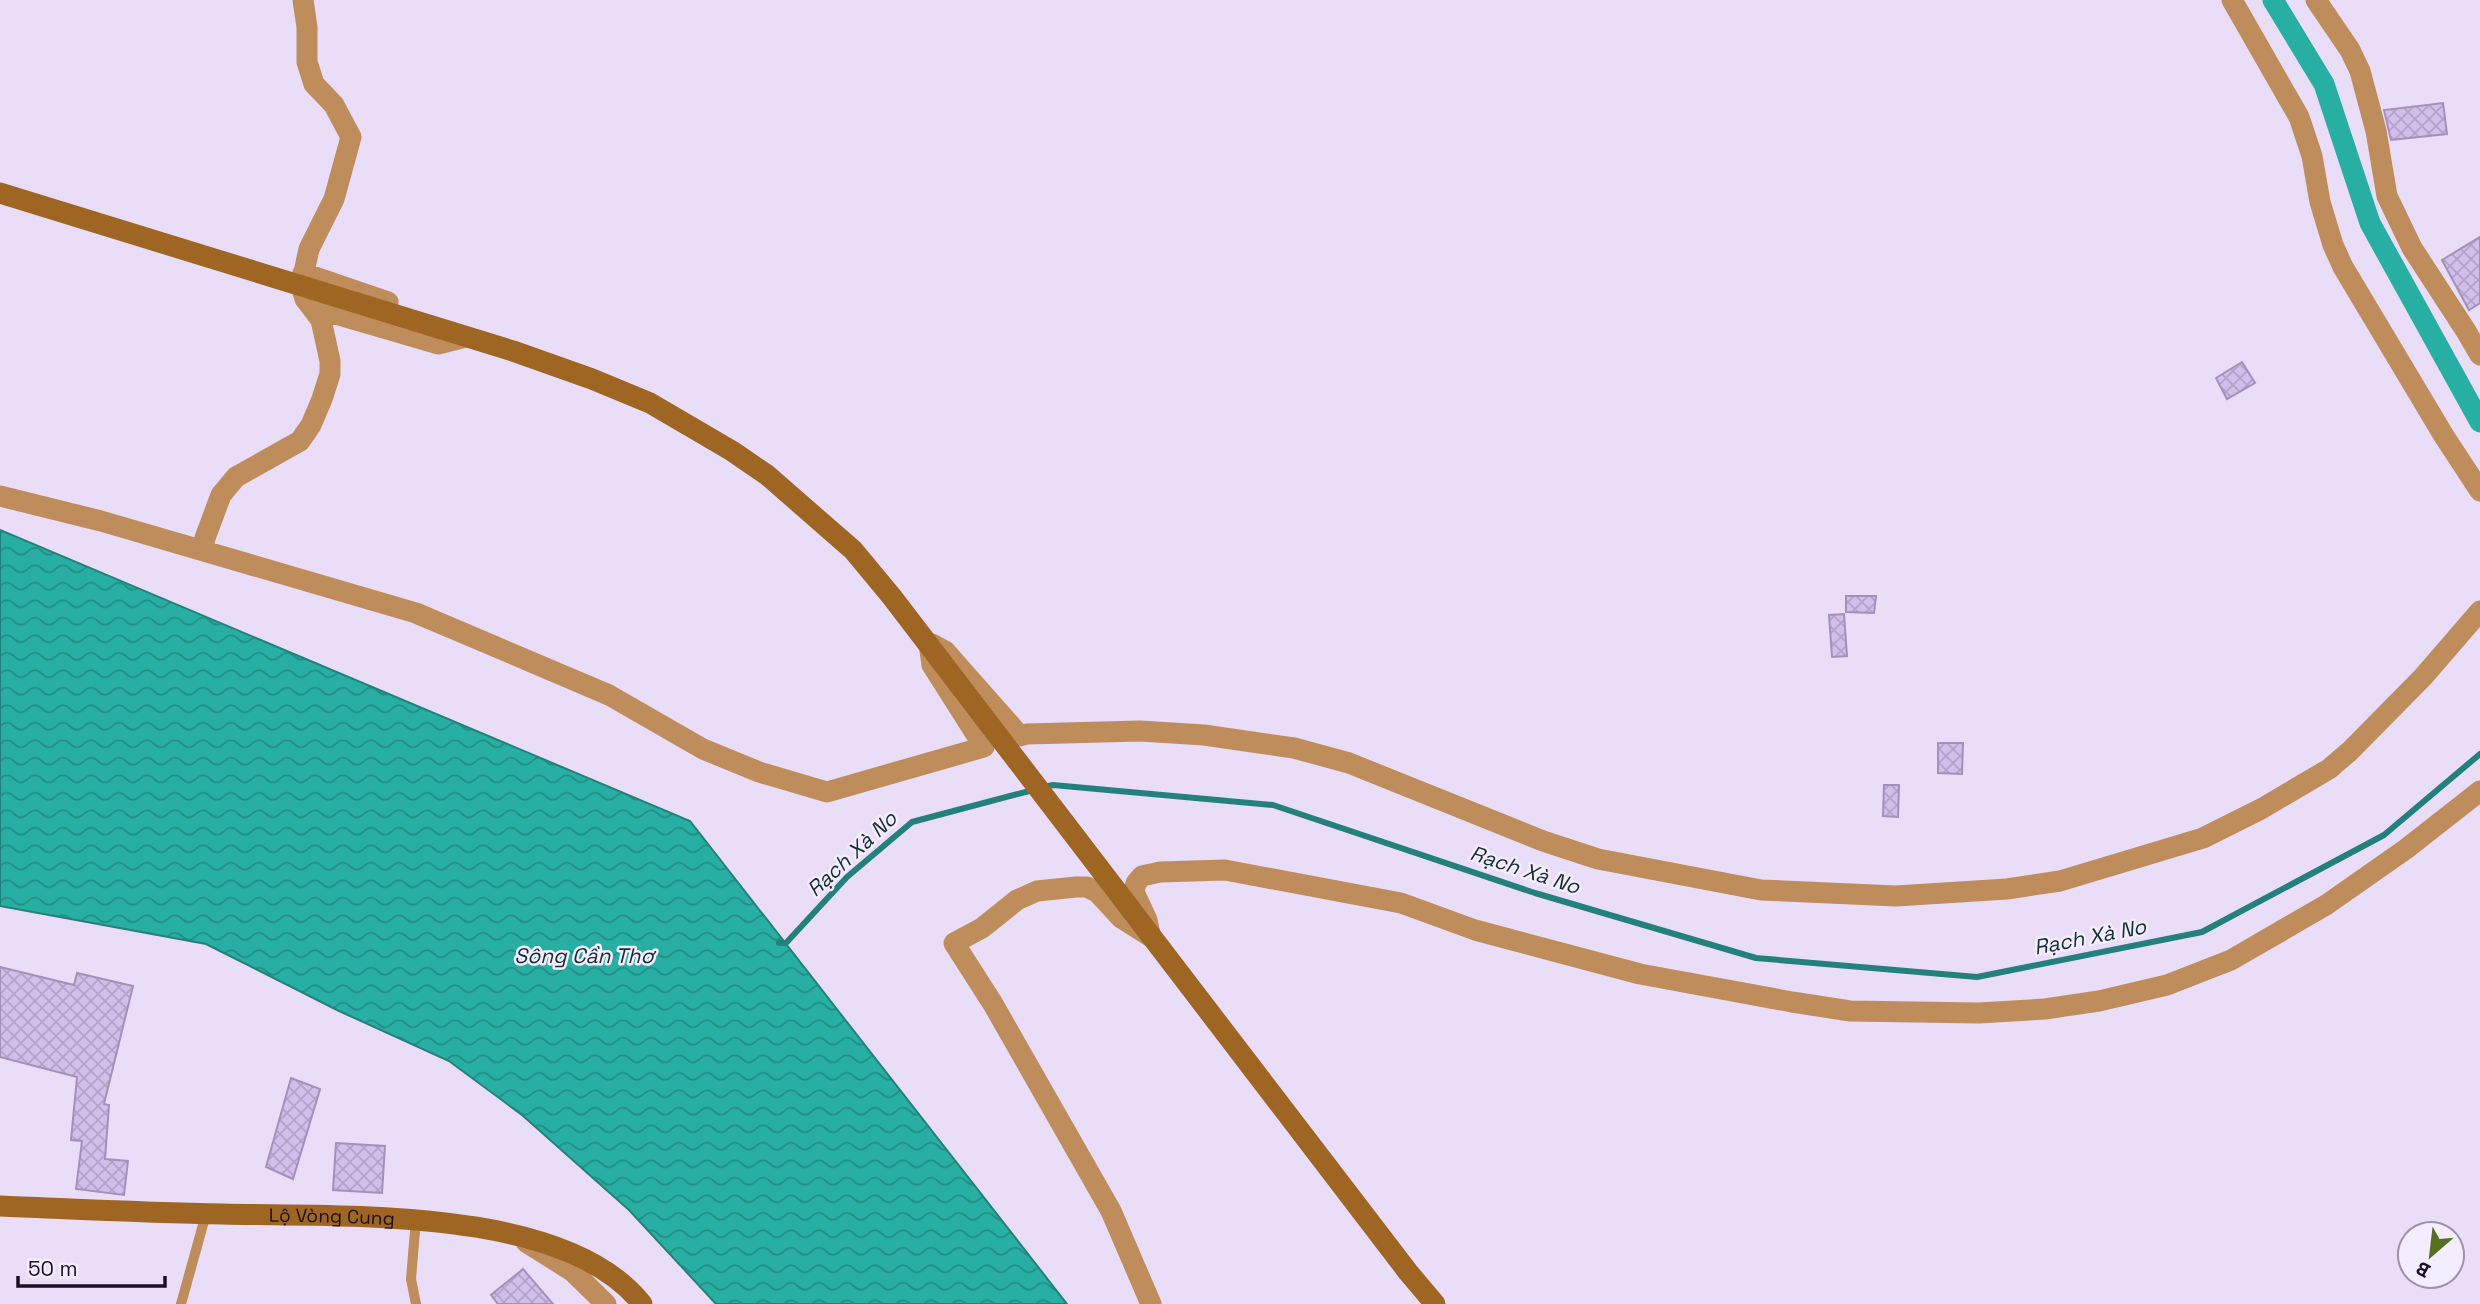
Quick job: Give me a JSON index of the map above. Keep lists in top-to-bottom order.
{
  "streets": {
    "street": ["Lộ Vòng Cung"]
  },
  "water": ["Rạch Xà No", "Sông Cần Thơ"],
  "scale_bar": "50 m",
  "north": "bottom left"
}
